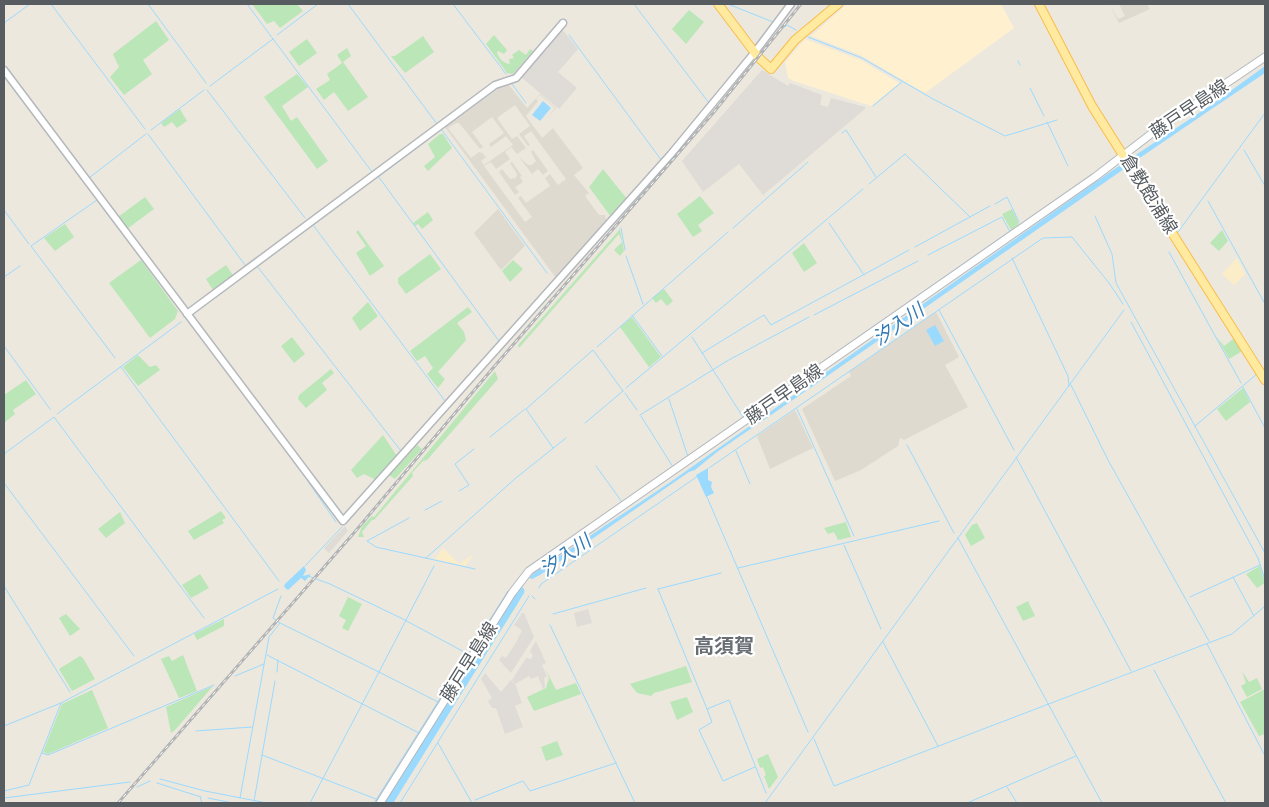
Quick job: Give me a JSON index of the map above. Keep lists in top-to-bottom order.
{
  "streets": {
    "main road": ["藤戸早島線", "倉敷飽浦線"]
  },
  "crossings": [
    ["藤戸早島線", "倉敷飽浦線"]
  ],
  "districts": ["高須賀"],
  "water": ["汐入川"]
}
